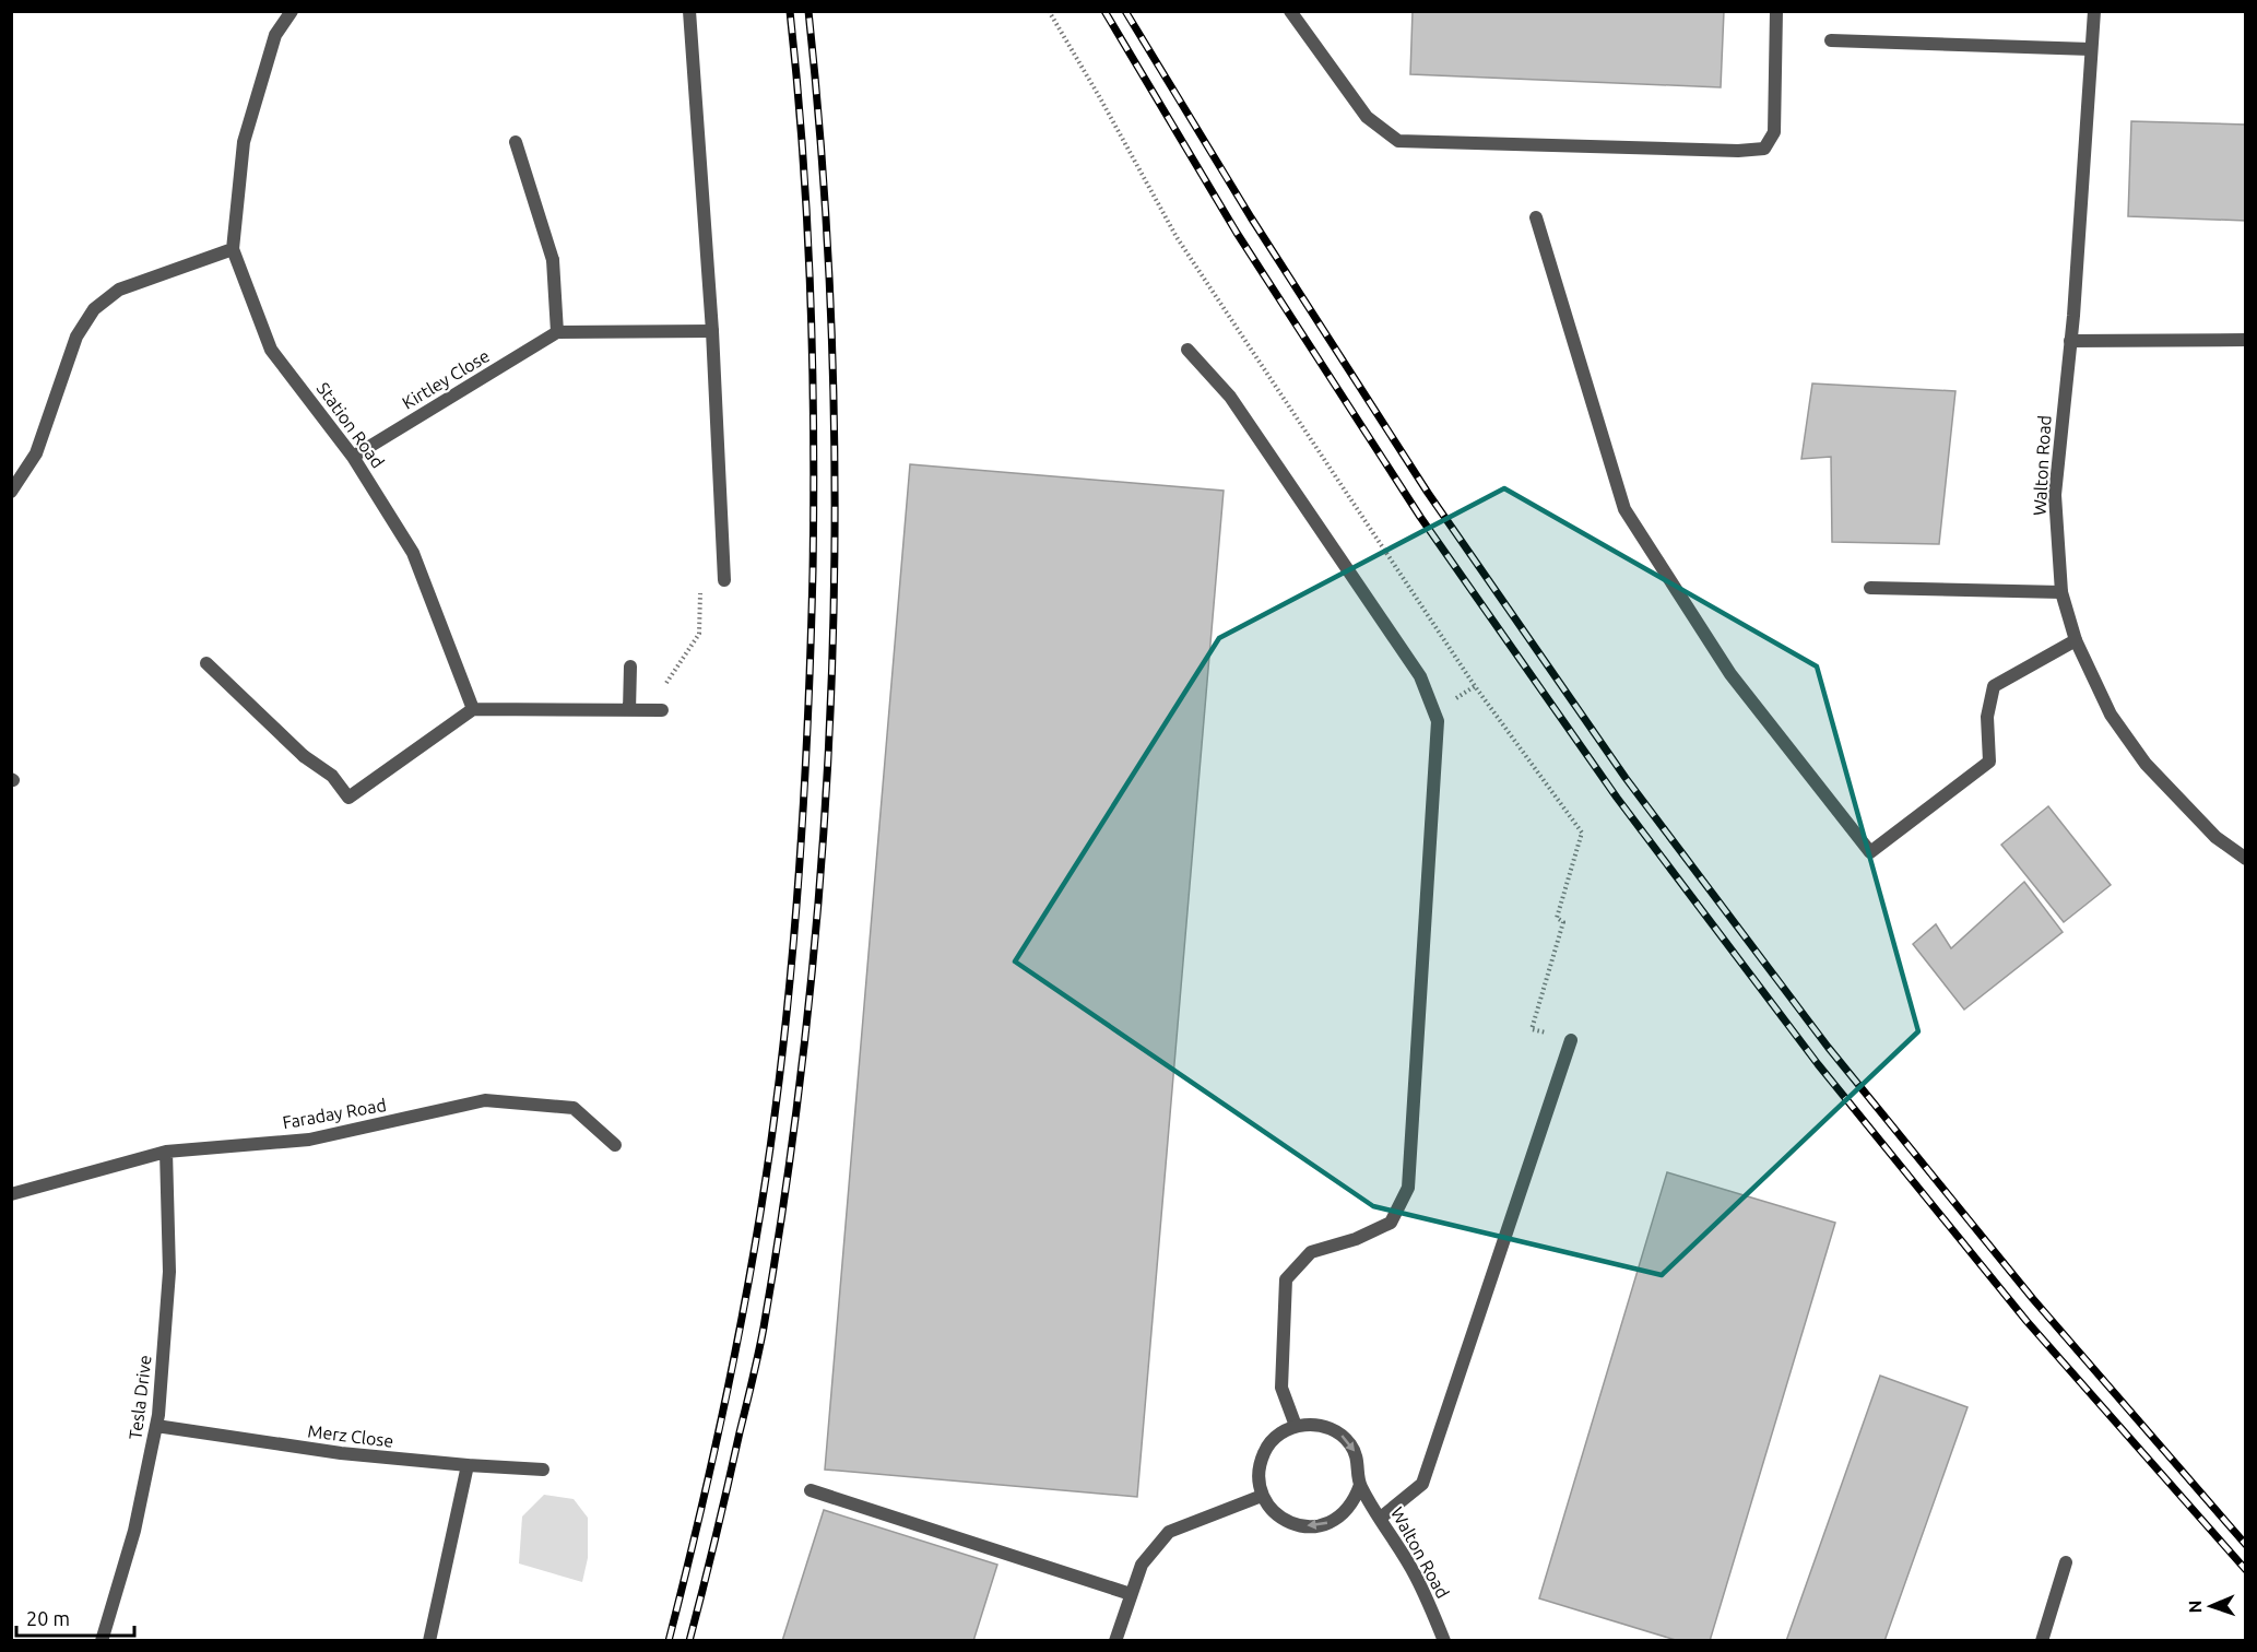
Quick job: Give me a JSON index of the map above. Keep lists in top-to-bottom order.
{
  "streets": {
    "street": [
      "Kirtley Close",
      "Station Road",
      "Walton Road",
      "Faraday Road",
      "Tesla Drive",
      "Merz Close"
    ]
  },
  "crossings": [
    ["Kirtley Close", "Station Road"],
    ["Faraday Road", "Tesla Drive"],
    ["Tesla Drive", "Merz Close"]
  ],
  "scale_bar": "20 m",
  "north": "left"
}
